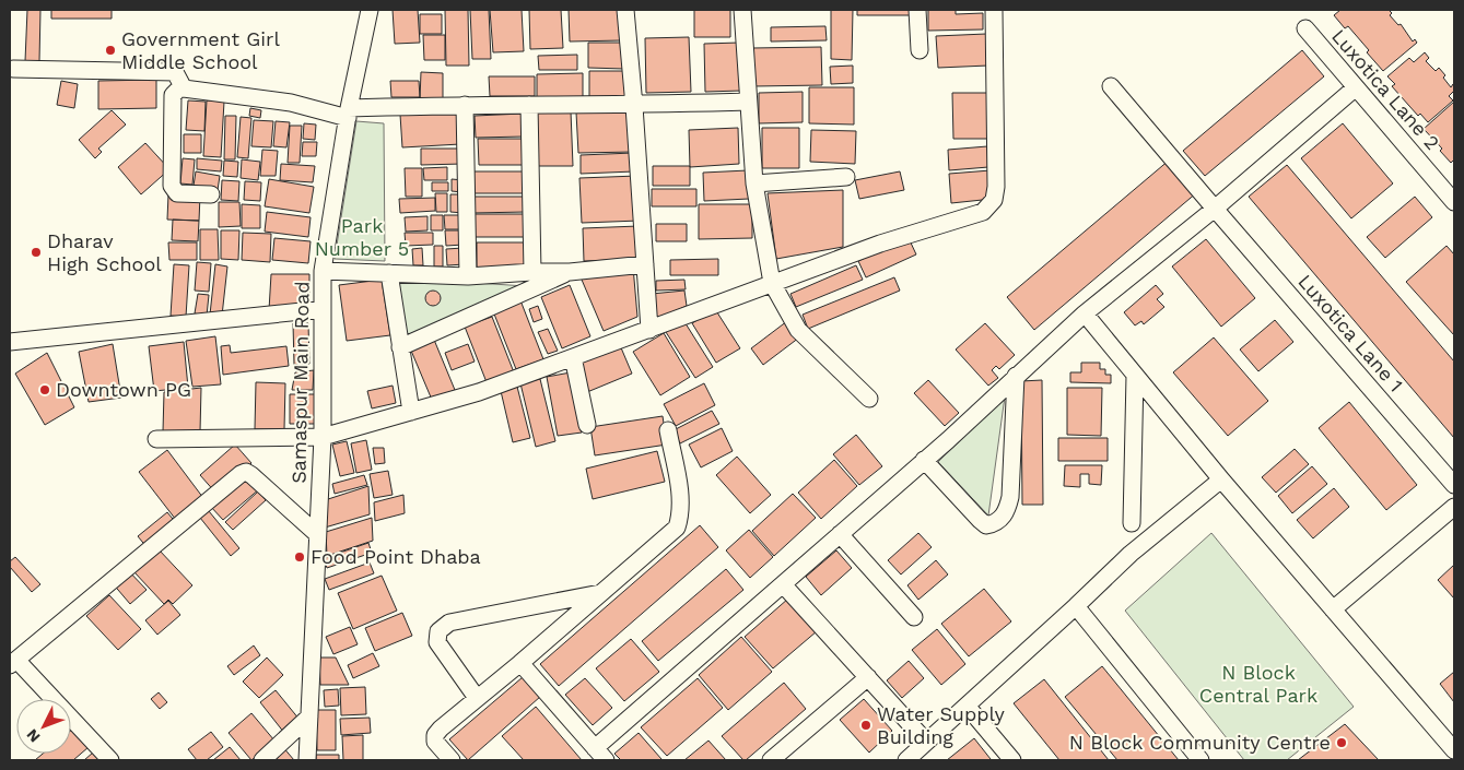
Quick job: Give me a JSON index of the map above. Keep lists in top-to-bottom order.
{
  "streets": {
    "street": ["Luxotica Lane 2", "Luxotica Lane 1", "Samaspur Main Road"]
  },
  "parks": ["Park Number 5", "N Block Central Park"],
  "places": [
    "Government Girl Middle School",
    "Dharav High School",
    "Downtown PG",
    "Food Point Dhaba",
    "Water Supply Building",
    "N Block Community Centre"
  ],
  "north": "bottom left"
}
